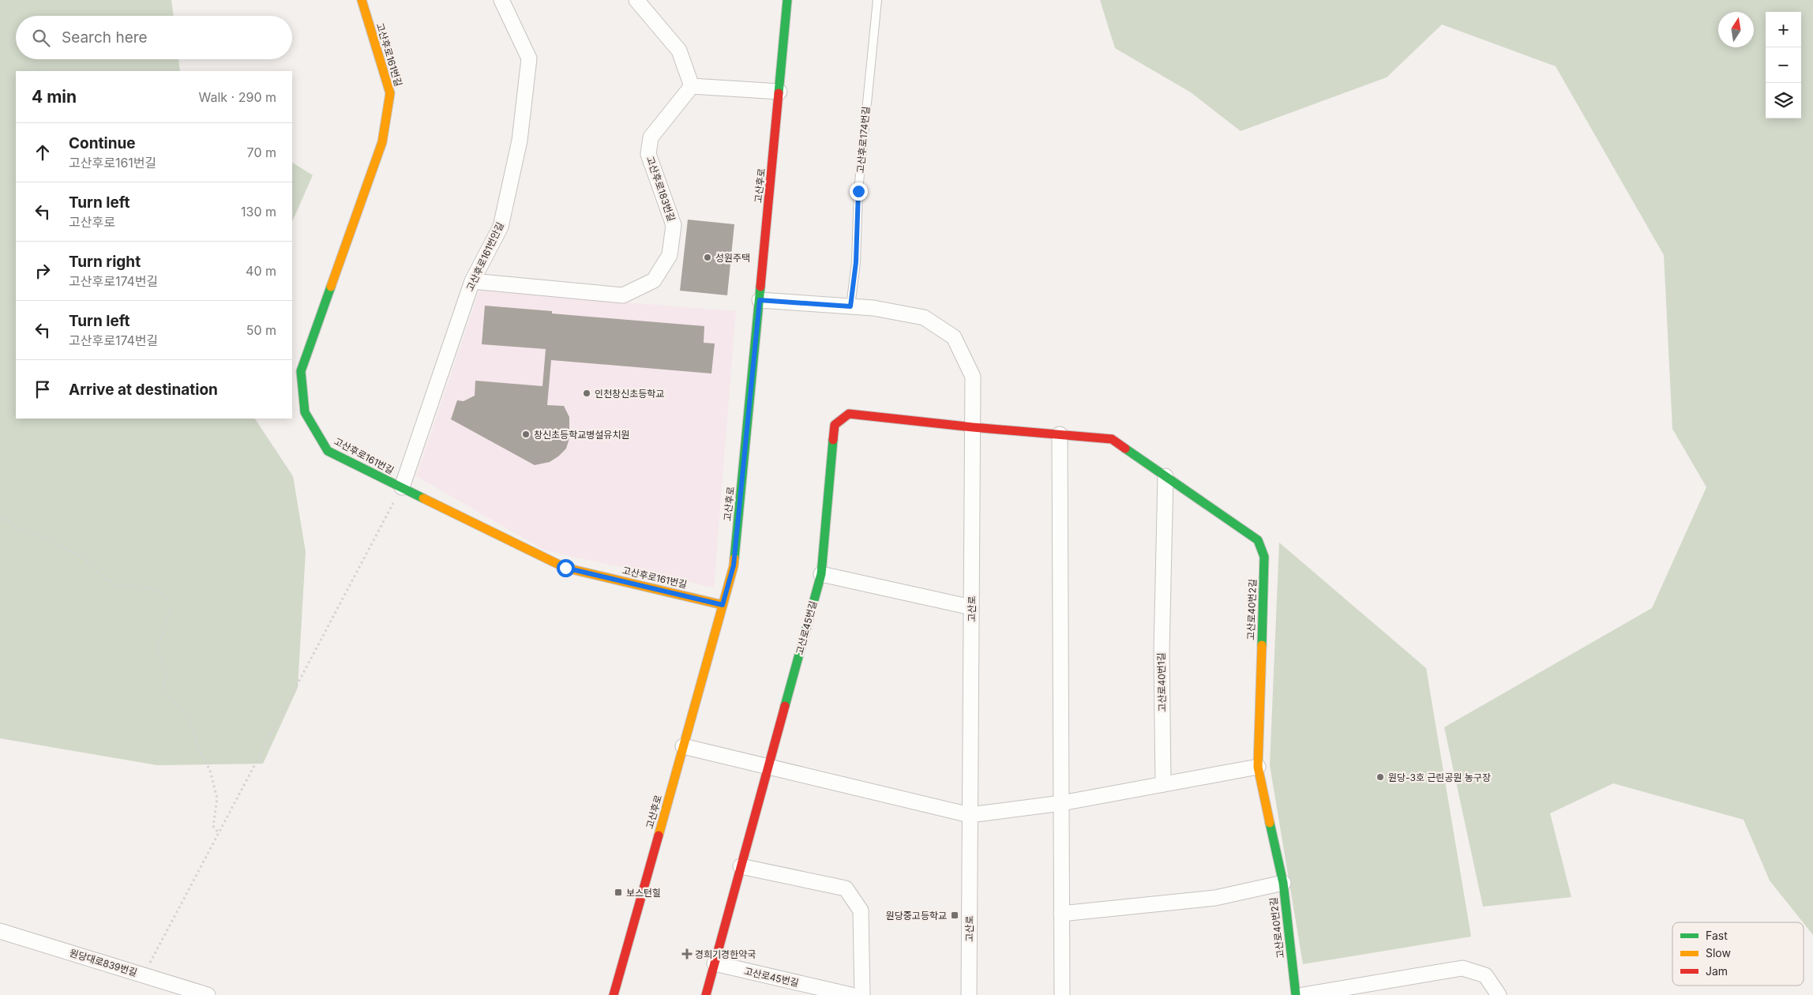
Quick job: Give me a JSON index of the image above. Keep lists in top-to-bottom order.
{
  "streets": {
    "street": [
      "고산후로161번길",
      "고산후로",
      "고산후로183번길",
      "고산후로161번안길",
      "고산로",
      "고산로40번2길",
      "고산로45번길",
      "고산로40번1길",
      "원당대로839번길"
    ],
    "lane": ["고산후로174번길"]
  },
  "crossings": [
    ["고산후로161번길", "고산후로"],
    ["고산후로161번길", "고산후로161번안길"],
    ["고산후로174번길", "고산로"],
    ["고산후로183번길", "고산후로161번안길"],
    ["고산로", "고산로40번2길"],
    ["고산로", "고산로45번길"],
    ["고산로40번2길", "고산로45번길"],
    ["고산로40번2길", "고산로40번1길"]
  ],
  "places": {
    "other": [
      "성원주택",
      "인천창신초등학교",
      "창신초등학교병설유치원",
      "원당-3호 근린공원 농구장"
    ],
    "transit": ["보스턴힐", "원당중고등학교"],
    "health": ["경희기경한약국"]
  },
  "legend": ["Fast", "Slow", "Jam"],
  "north": "top",
  "page": {
    "map_buttons": ["+", "−"],
    "search": "Search here",
    "heading": ["4 min", "Walk · 290 m"],
    "list": [
      ["Continue", "고산후로161번길", "70 m"],
      ["Turn left", "고산후로", "130 m"],
      ["Turn right", "고산후로174번길", "40 m"],
      ["Turn left", "고산후로174번길", "50 m"],
      "Arrive at destination"
    ]
  }
}
